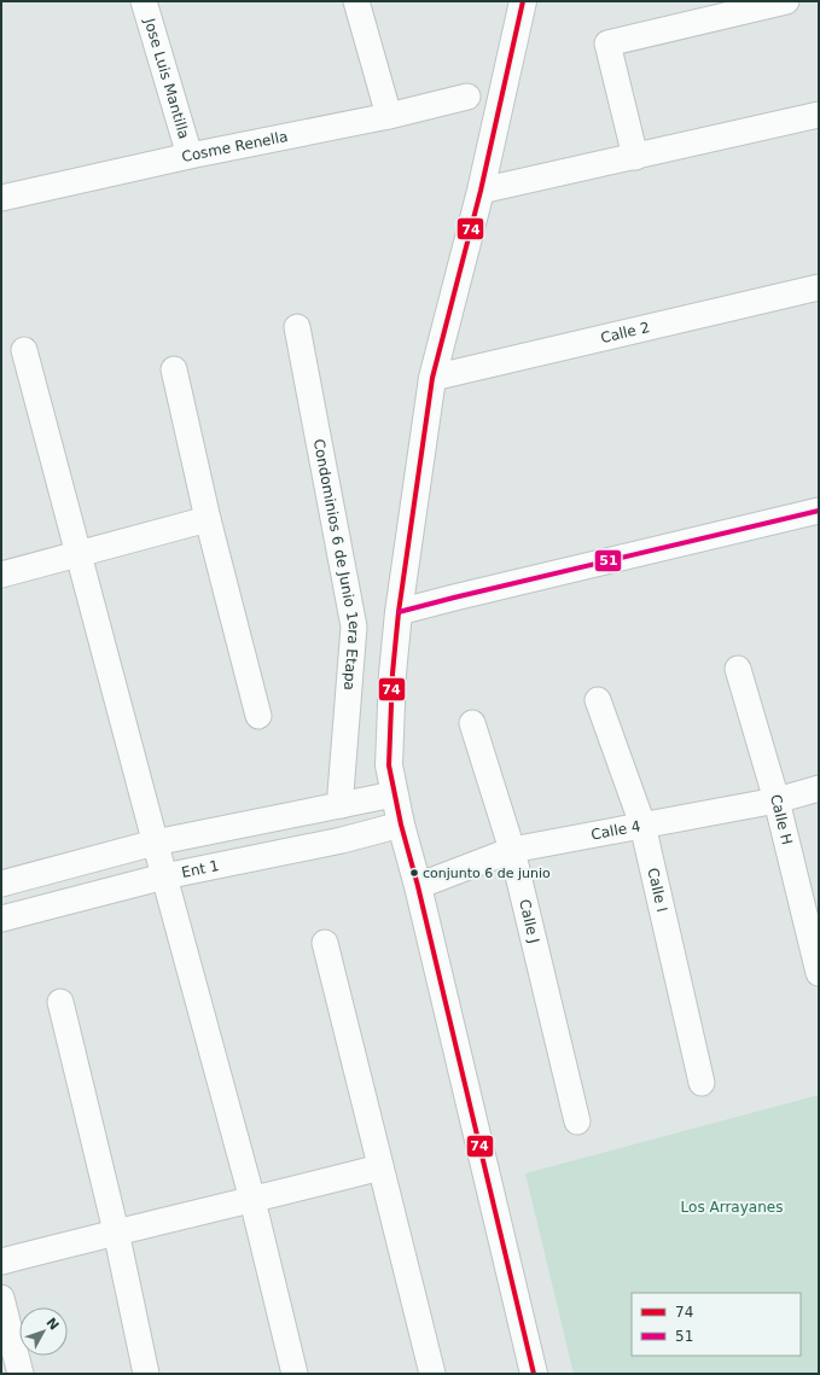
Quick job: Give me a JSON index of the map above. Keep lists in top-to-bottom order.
{
  "streets": {
    "street": [
      "Jose Luis Mantilla",
      "Cosme Renella",
      "Calle 2",
      "Condominios 6 de Junio 1era Etapa",
      "Calle H",
      "Calle 4",
      "Ent 1",
      "Calle I",
      "Calle J"
    ]
  },
  "crossings": [
    ["Jose Luis Mantilla", "Cosme Renella"],
    ["Calle H", "Calle 4"],
    ["Calle 4", "Calle I"],
    ["Calle 4", "Calle J"]
  ],
  "parks": ["Los Arrayanes"],
  "places": ["conjunto 6 de junio"],
  "lines": ["transit line 74", "transit line 51"],
  "legend": ["74", "51"],
  "north": "top right"
}
